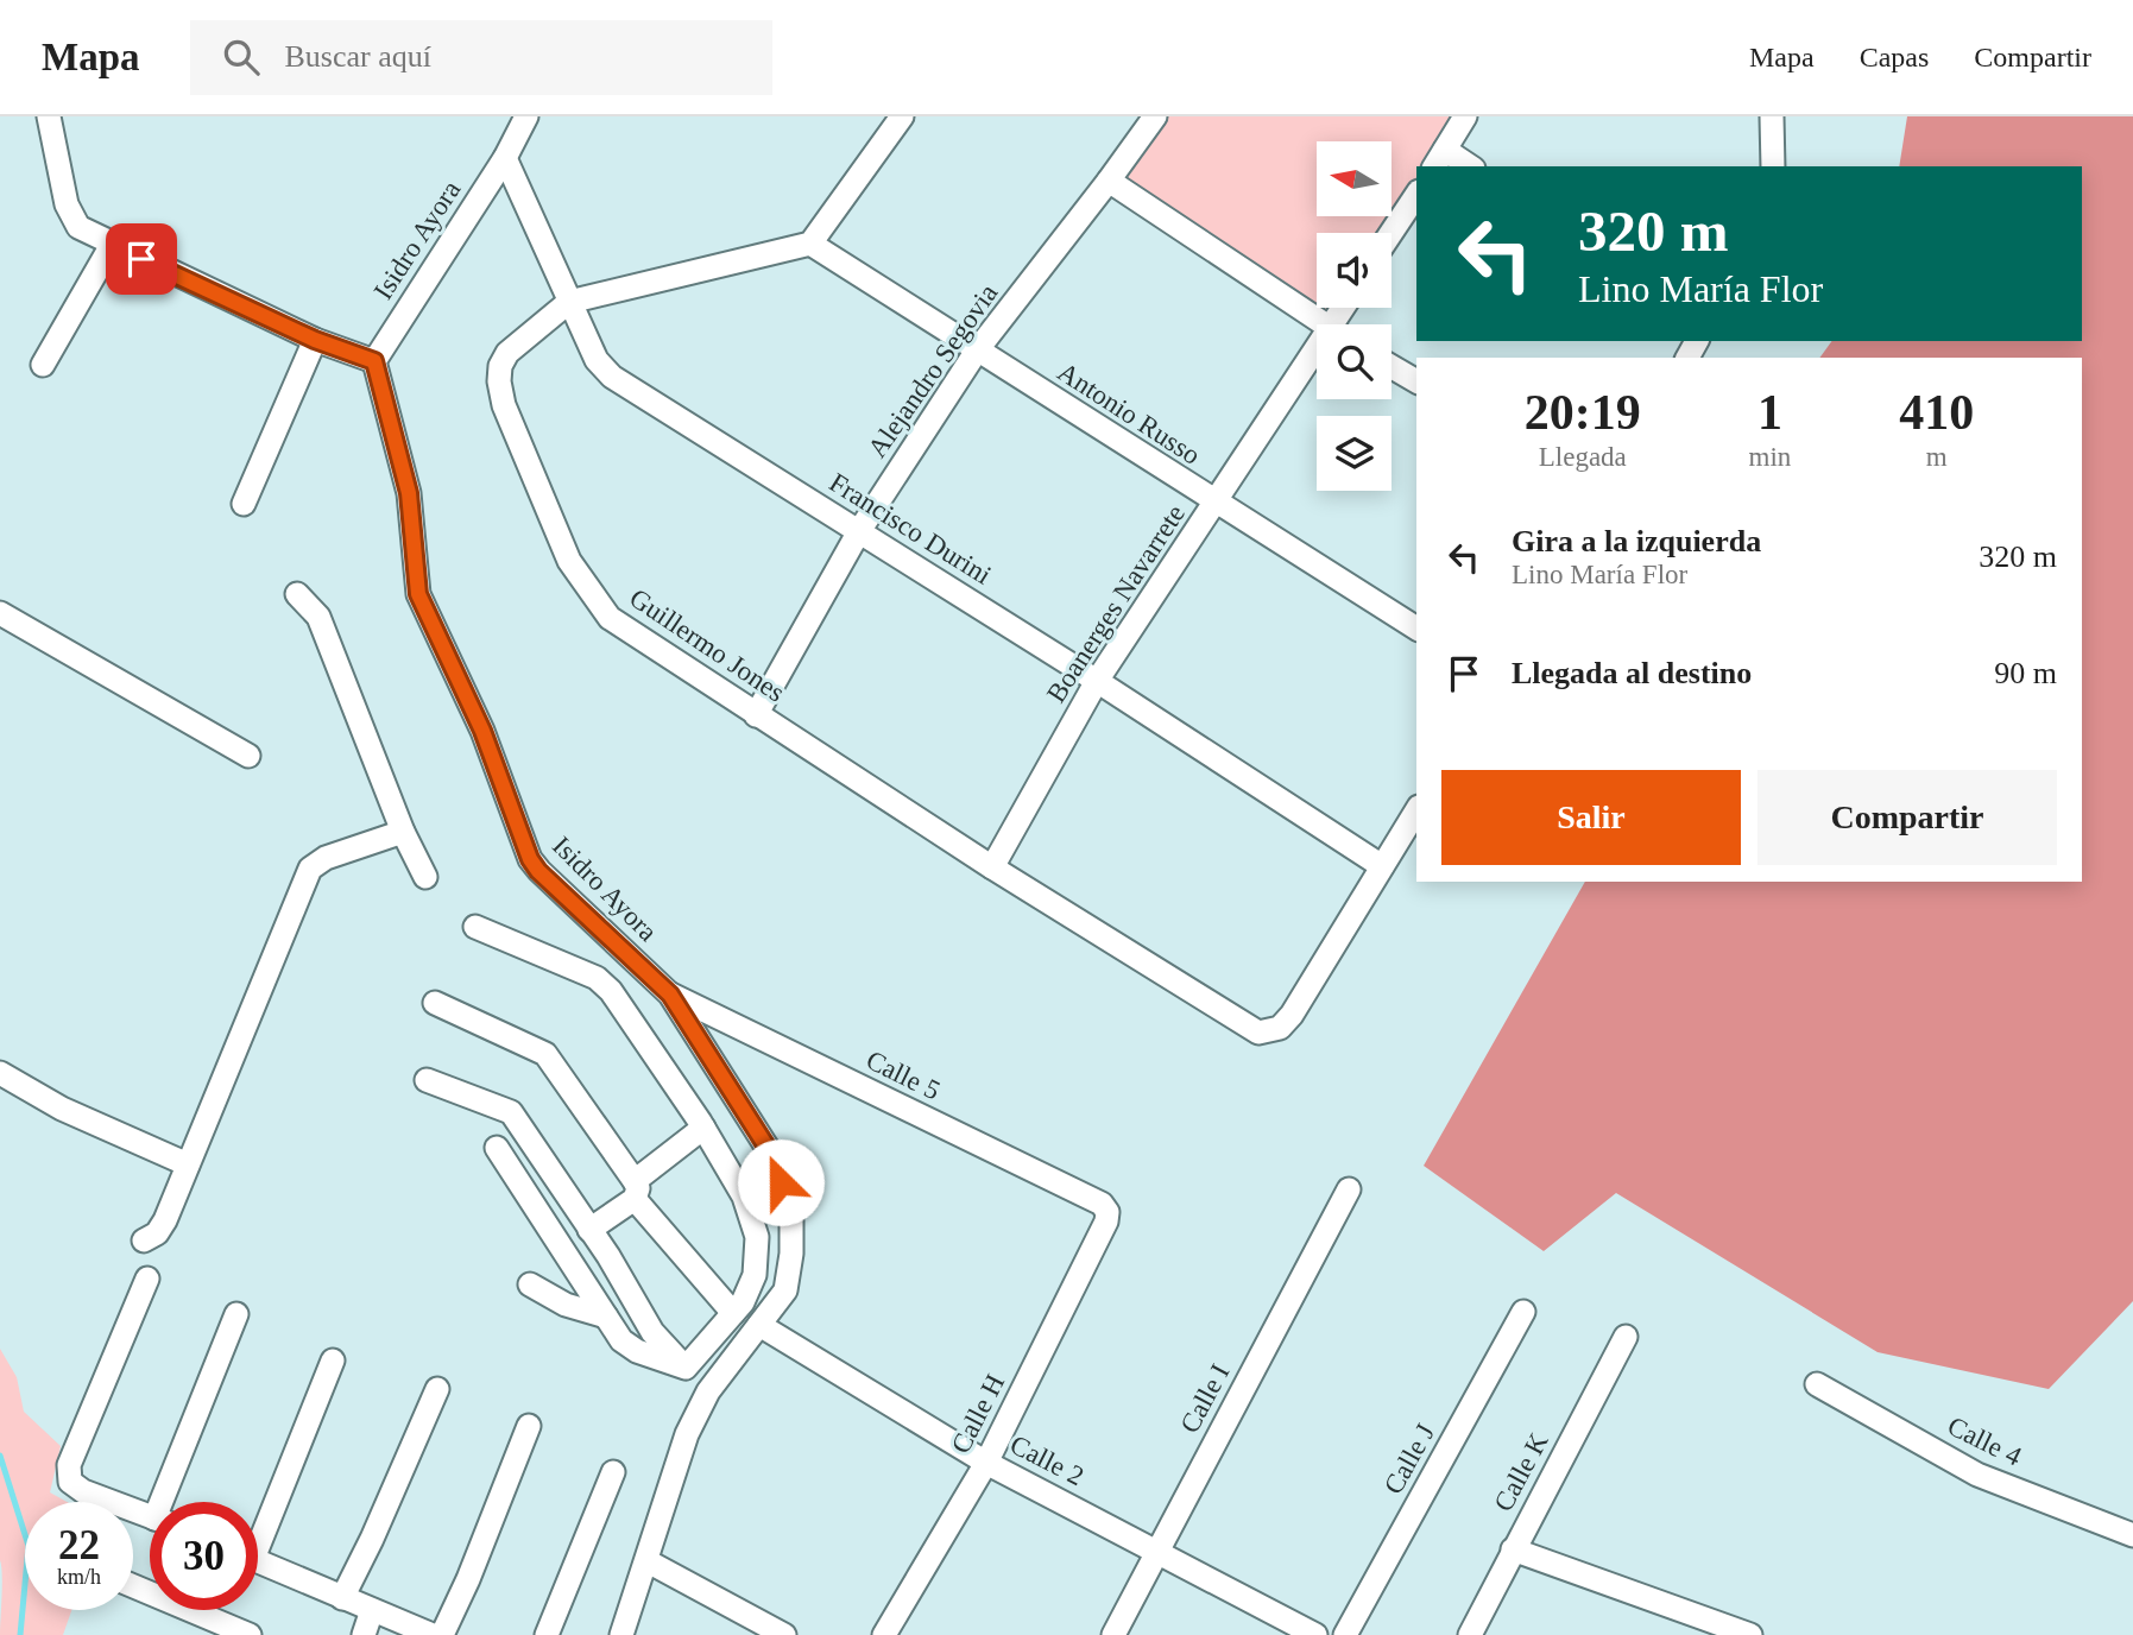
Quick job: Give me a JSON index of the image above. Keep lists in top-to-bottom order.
{
  "streets": {
    "street": [
      "Isidro Ayora",
      "Alejandro Segovia",
      "Antonio Russo",
      "Francisco Durini",
      "Boanerges Navarrete",
      "Guillermo Jones",
      "Calle 5",
      "Calle I",
      "Calle H",
      "Calle 4",
      "Calle J",
      "Calle 2",
      "Calle K"
    ]
  },
  "crossings": [
    ["Isidro Ayora", "Francisco Durini"],
    ["Isidro Ayora", "Calle 5"],
    ["Isidro Ayora", "Calle 2"],
    ["Alejandro Segovia", "Antonio Russo"],
    ["Alejandro Segovia", "Francisco Durini"],
    ["Alejandro Segovia", "Guillermo Jones"],
    ["Antonio Russo", "Boanerges Navarrete"],
    ["Antonio Russo", "Guillermo Jones"],
    ["Francisco Durini", "Boanerges Navarrete"],
    ["Francisco Durini", "Guillermo Jones"],
    ["Boanerges Navarrete", "Guillermo Jones"],
    ["Calle 5", "Calle H"],
    ["Calle I", "Calle 2"],
    ["Calle H", "Calle 2"]
  ],
  "north": "left",
  "page": {
    "header": "Mapa",
    "search": "Buscar aquí",
    "nav": ["Mapa", "Capas", "Compartir"],
    "turn": ["320 m", "Lino María Flor"],
    "eta": [
      "20:19",
      "Llegada",
      "1",
      "min",
      "410",
      "m"
    ],
    "list": [
      {
        "name": "Gira a la izquierda",
        "note": "Lino María Flor",
        "value": "320 m"
      },
      {
        "name": "Llegada al destino",
        "value": "90 m"
      }
    ],
    "buttons": ["Salir", "Compartir"],
    "speed": "22 km/h",
    "limit": "30"
  }
}
